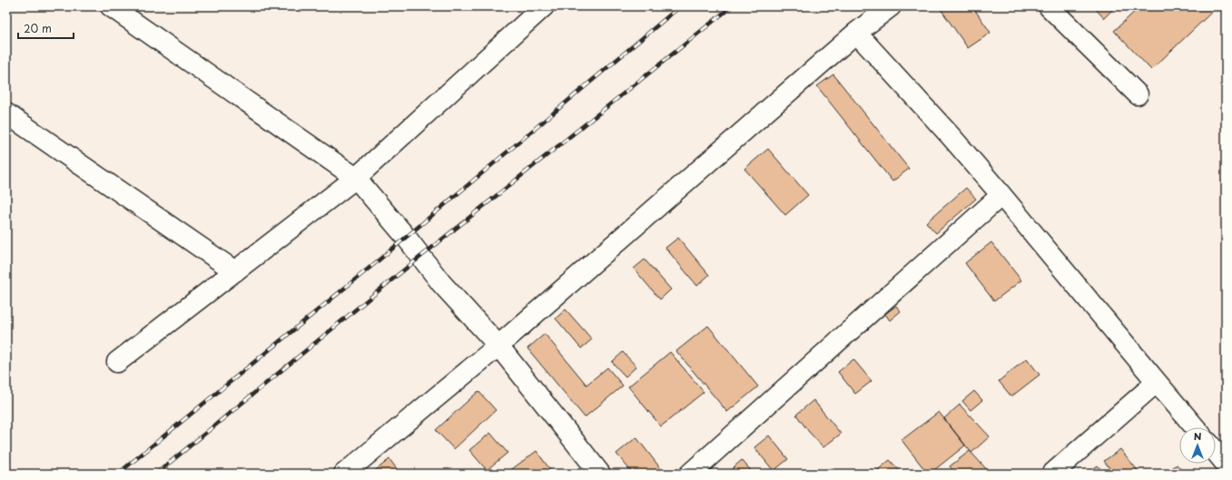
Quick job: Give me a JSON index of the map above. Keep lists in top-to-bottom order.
{
  "scale_bar": "20 m",
  "north": "top"
}
